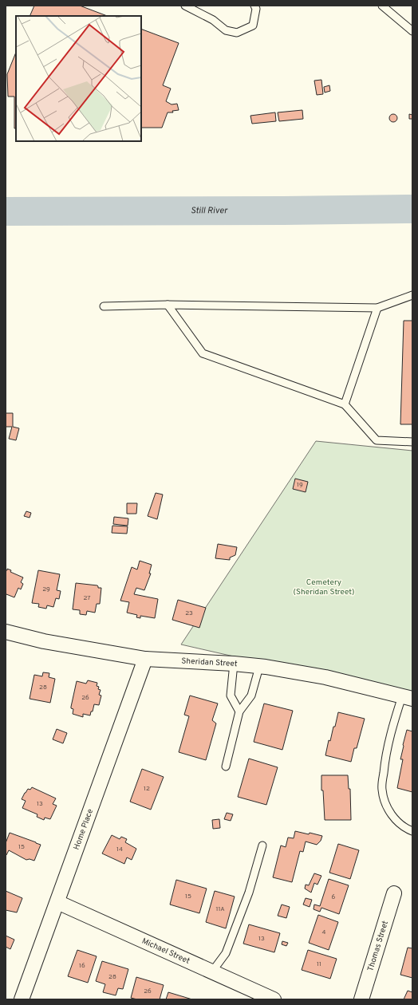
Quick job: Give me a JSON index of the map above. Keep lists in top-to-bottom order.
{
  "streets": {
    "street": [
      "Sheridan Street",
      "Home Place",
      "Thomas Street",
      "Michael Street"
    ]
  },
  "crossings": [
    ["Sheridan Street", "Home Place"],
    ["Home Place", "Michael Street"]
  ],
  "water": ["Still River"],
  "parks": ["Cemetery (Sheridan Street)"],
  "house_numbers": [
    "19",
    "29",
    "27",
    "23",
    "28",
    "26",
    "12",
    "13",
    "15",
    "14",
    "15",
    "6",
    "11A",
    "4",
    "13",
    "11",
    "16",
    "28",
    "26"
  ]
}
